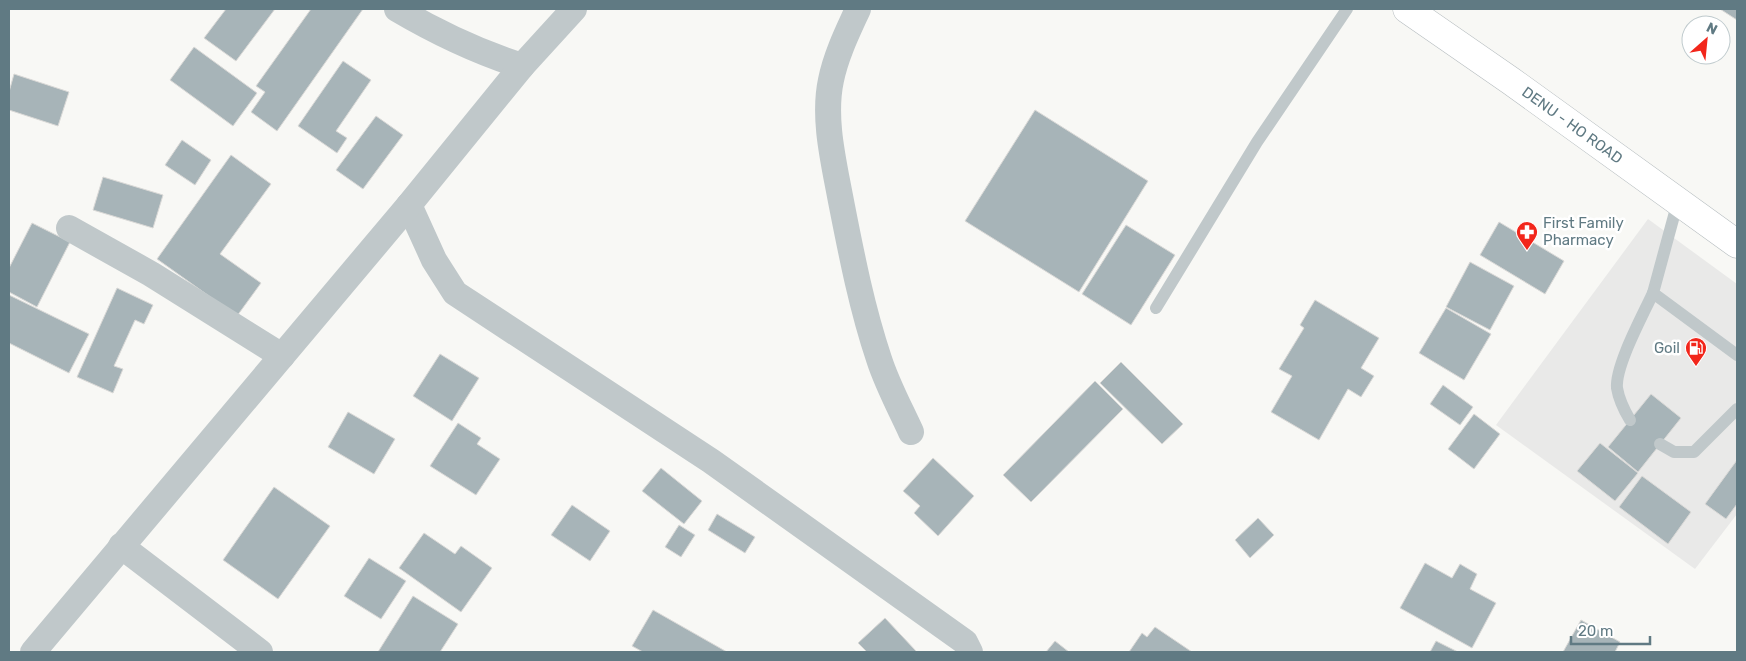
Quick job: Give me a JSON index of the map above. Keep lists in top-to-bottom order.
{
  "streets": {
    "main road": ["DENU - HO ROAD"]
  },
  "places": {
    "pharmacy": ["First Family Pharmacy"],
    "fuel station": ["Goil"]
  },
  "scale_bar": "20 m",
  "north": "top right"
}
